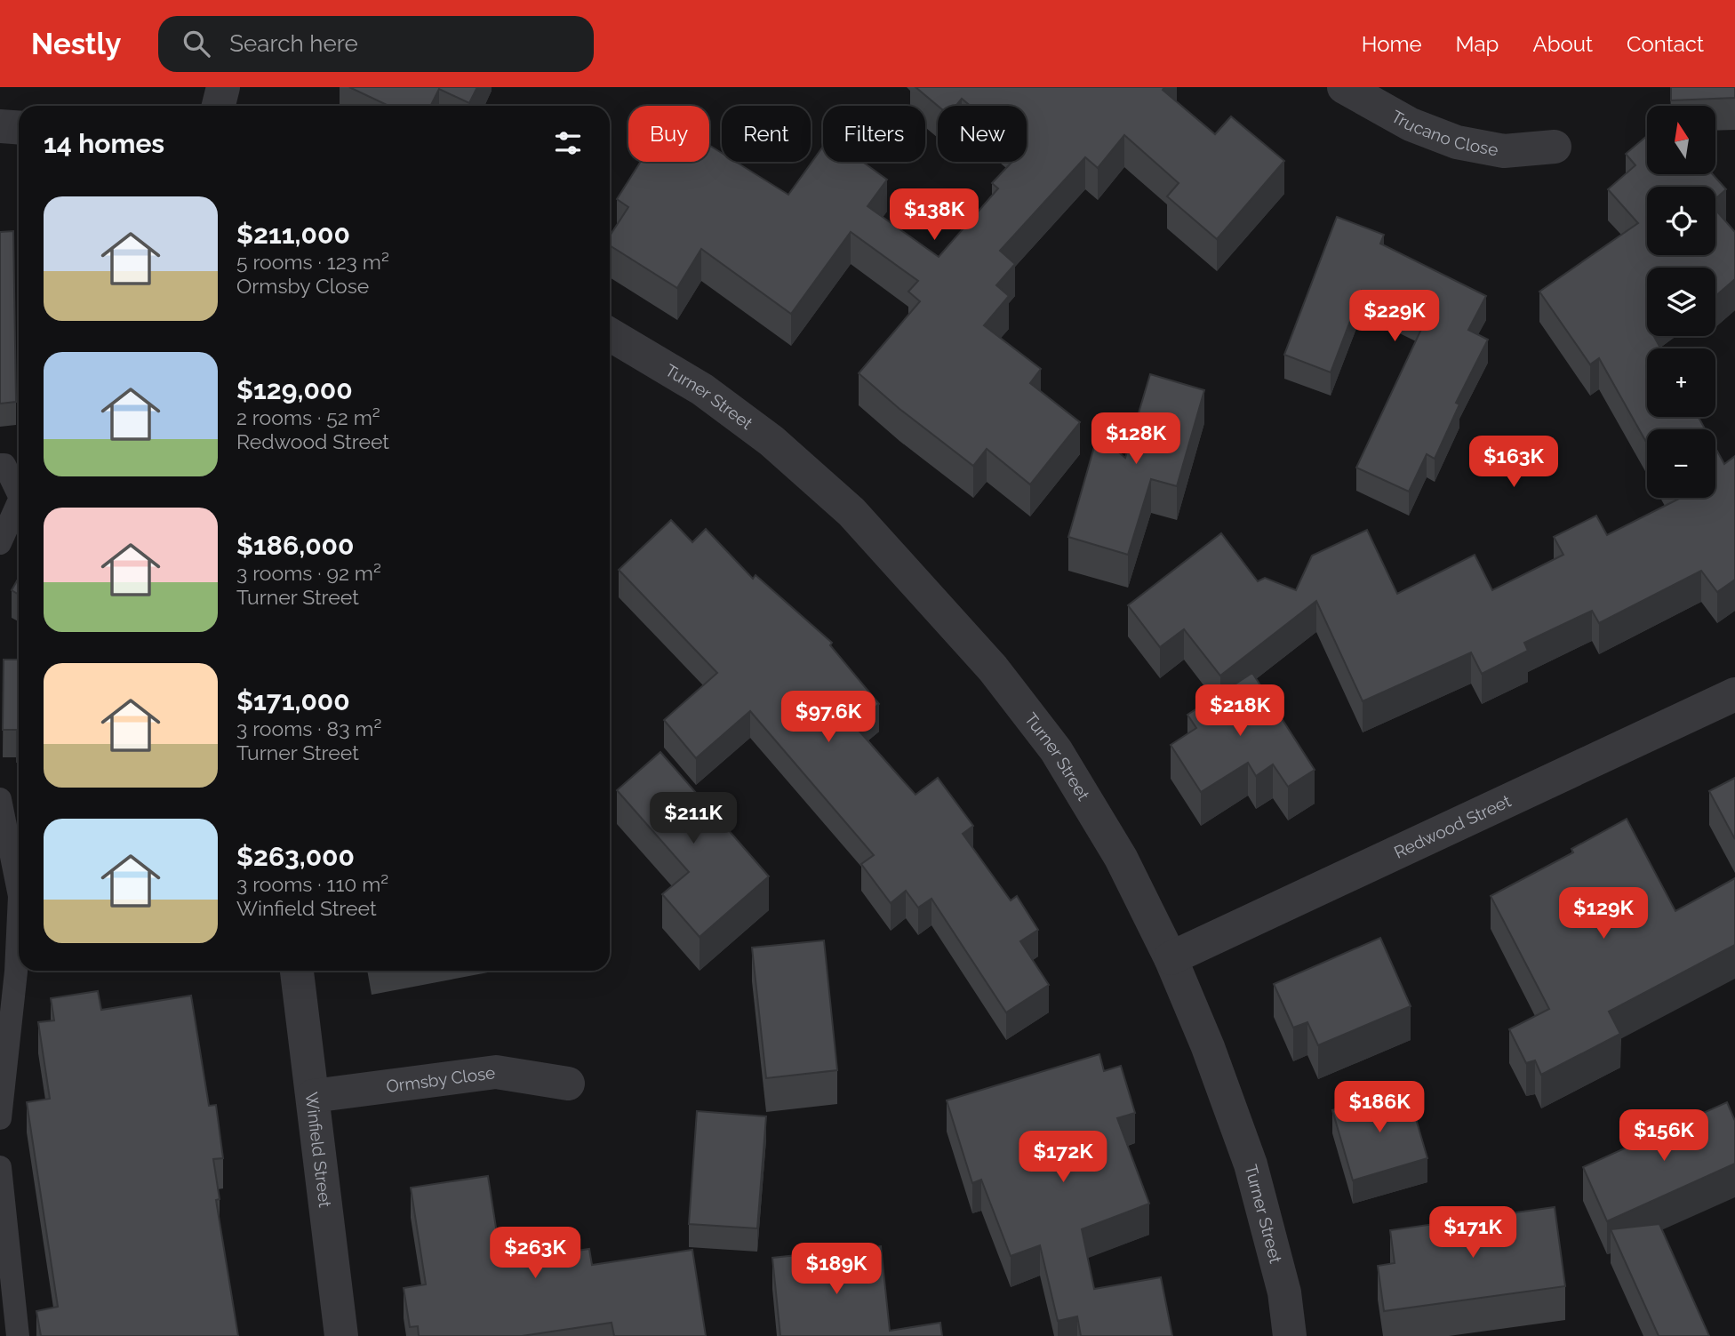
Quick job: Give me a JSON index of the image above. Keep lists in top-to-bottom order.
{
  "streets": {
    "street": [
      "Trucano Close",
      "Turner Street",
      "Redwood Street",
      "Ormsby Close",
      "Winfield Street"
    ]
  },
  "crossings": [
    ["Turner Street", "Redwood Street"],
    ["Ormsby Close", "Winfield Street"]
  ],
  "north": "top",
  "page": {
    "header": "Nestly",
    "search": "Search here",
    "nav": [
      "Home",
      "Map",
      "About",
      "Contact"
    ],
    "map_buttons": ["+", "−"],
    "chip": [
      "Buy",
      "Rent",
      "Filters",
      "New"
    ],
    "heading": "14 homes",
    "list": [
      {
        "name": "$211,000",
        "note": "5 rooms · 123 m² · Ormsby Close"
      },
      {
        "name": "$129,000",
        "note": "2 rooms · 52 m² · Redwood Street"
      },
      {
        "name": "$186,000",
        "note": "3 rooms · 92 m² · Turner Street"
      },
      {
        "name": "$171,000",
        "note": "3 rooms · 83 m² · Turner Street"
      },
      {
        "name": "$263,000",
        "note": "3 rooms · 110 m² · Winfield Street"
      }
    ],
    "price": [
      "$138K",
      "$229K",
      "$128K",
      "$163K",
      "$218K",
      "$97.6K",
      "$211K",
      "$129K",
      "$186K",
      "$156K",
      "$172K",
      "$171K",
      "$263K",
      "$189K"
    ]
  }
}
